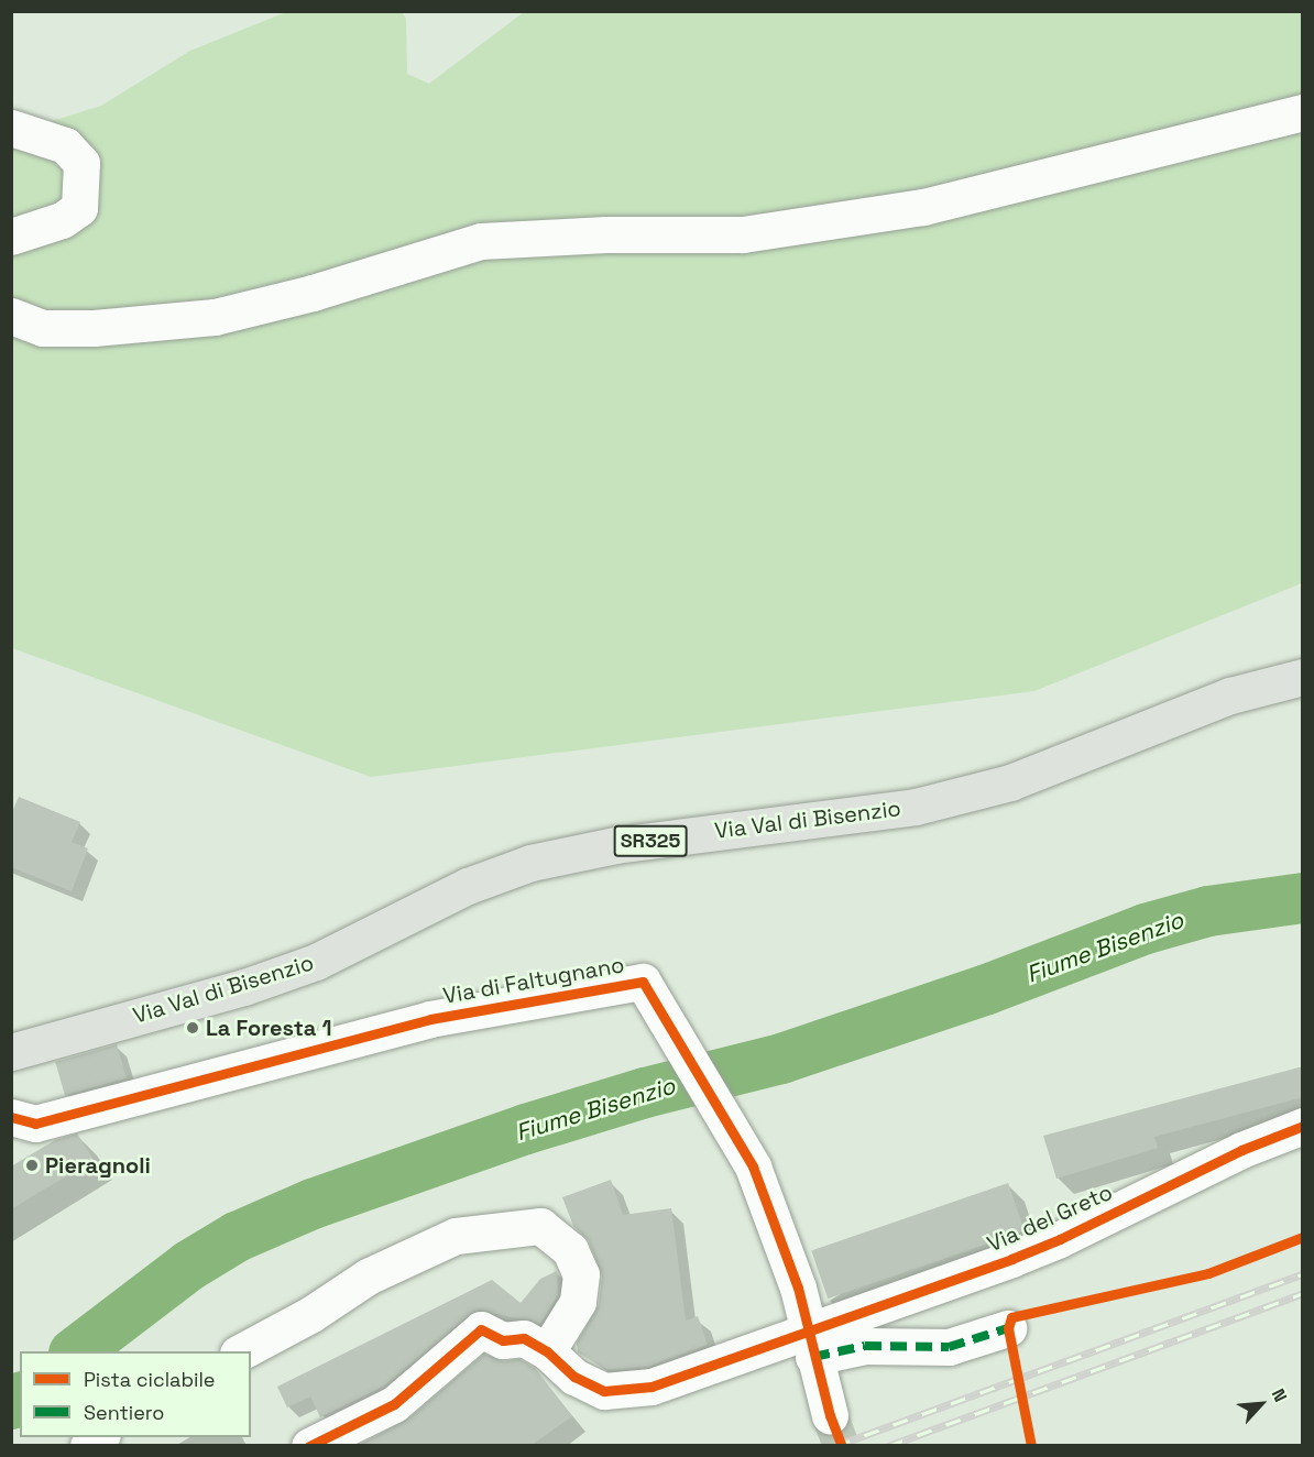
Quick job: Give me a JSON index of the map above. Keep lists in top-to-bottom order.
{
  "streets": {
    "main road": ["Via Val di Bisenzio", "SR325"],
    "street": ["Via di Faltugnano", "Via del Greto"]
  },
  "crossings": [
    ["Via di Faltugnano", "Via del Greto"]
  ],
  "water": ["Fiume Bisenzio"],
  "places": ["La Foresta 1", "Pieragnoli"],
  "legend": ["Pista ciclabile", "Sentiero"],
  "north": "top right"
}
